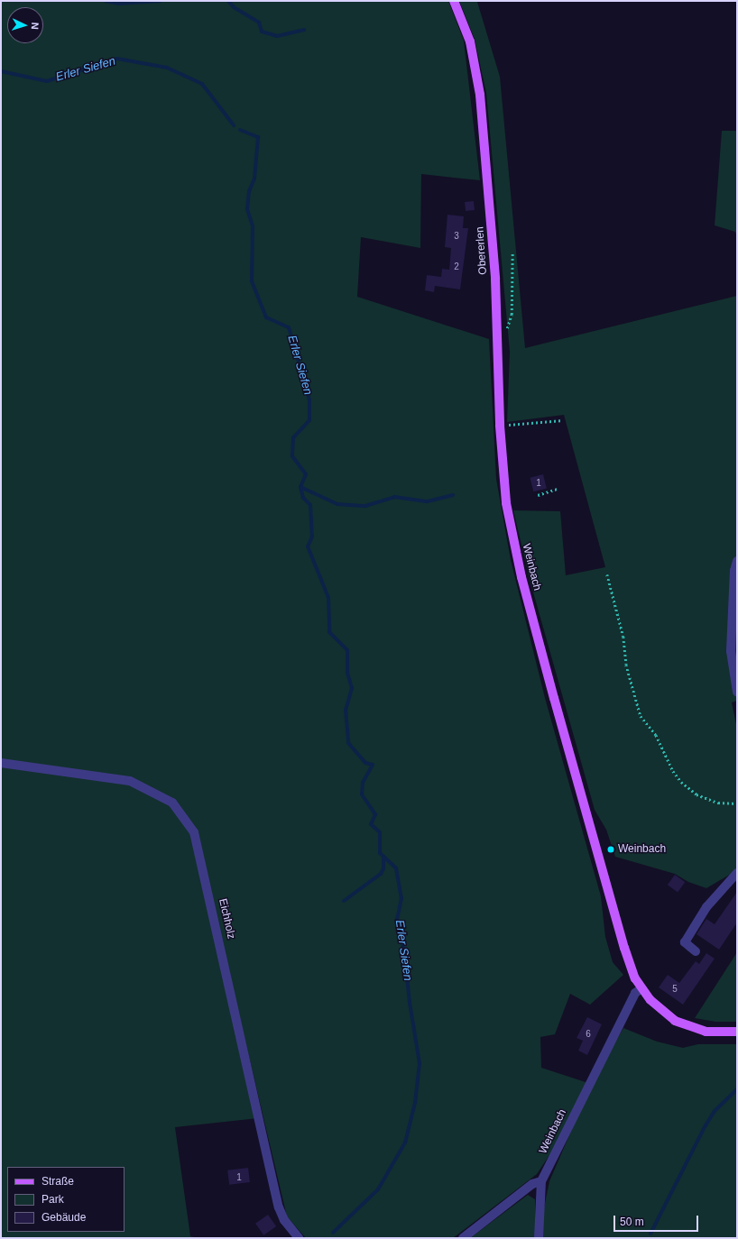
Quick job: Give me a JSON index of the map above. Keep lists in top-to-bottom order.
{
  "streets": {
    "main road": ["Obererlen", "Weinbach"],
    "street": ["Eichholz"]
  },
  "crossings": [
    ["Obererlen", "Weinbach"]
  ],
  "water": ["Erler Siefen"],
  "places": ["Weinbach"],
  "house_numbers": [
    "3",
    "2",
    "1",
    "5",
    "6",
    "1"
  ],
  "legend": ["Straße", "Park", "Gebäude"],
  "scale_bar": "50 m",
  "north": "right"
}
